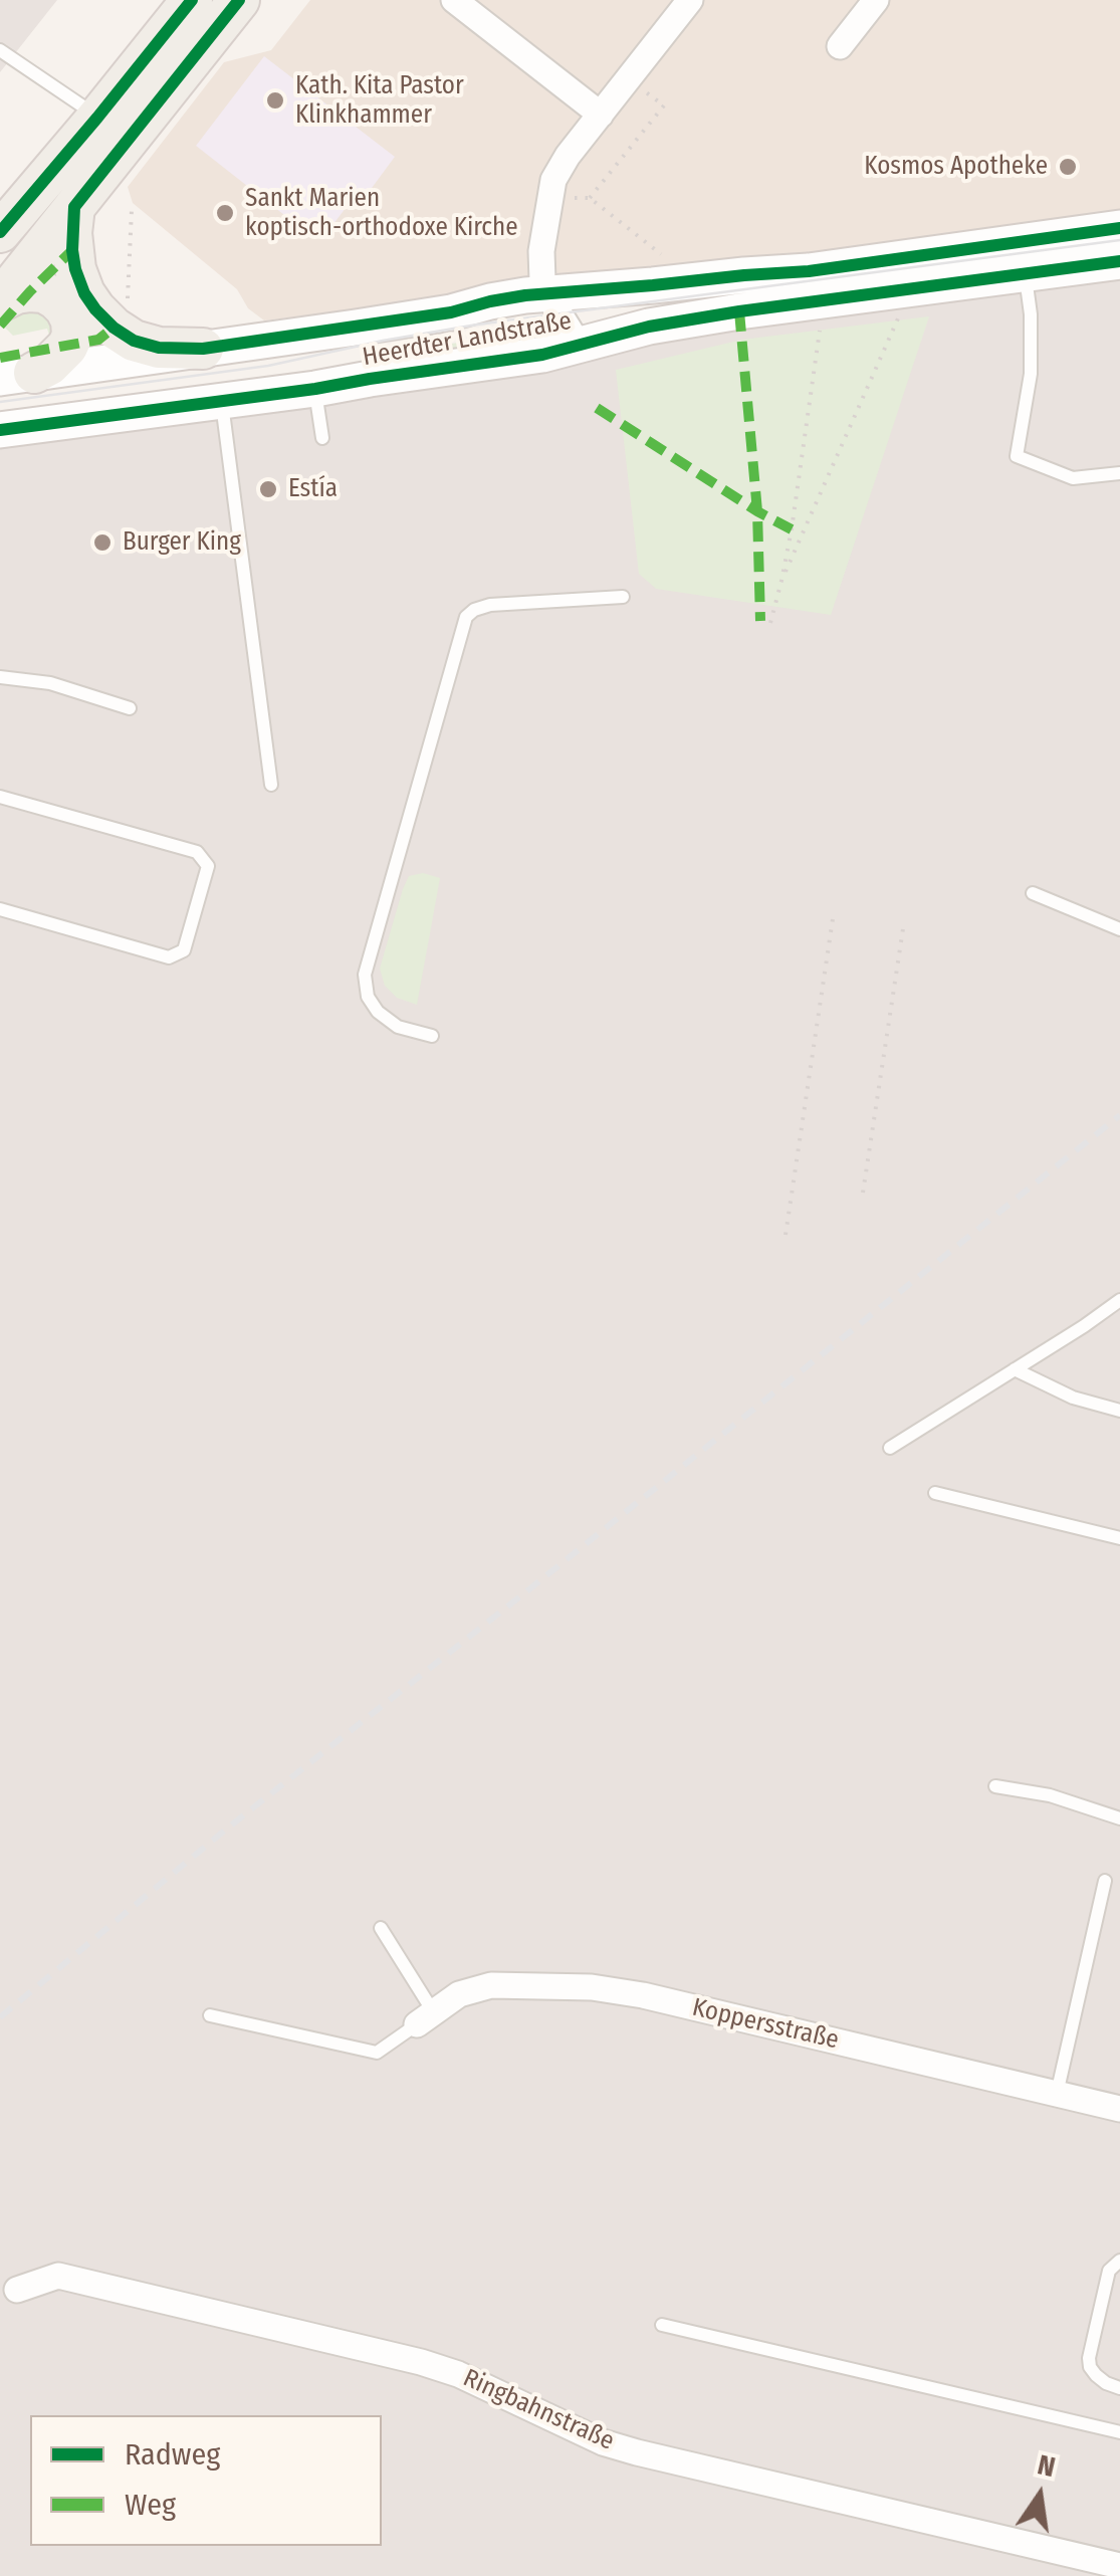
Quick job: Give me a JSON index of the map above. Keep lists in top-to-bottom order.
{
  "streets": {
    "main road": ["Heerdter Landstraße"],
    "street": ["Koppersstraße", "Ringbahnstraße"]
  },
  "places": [
    "Kath. Kita Pastor Klinkhammer",
    "Kosmos Apotheke",
    "Sankt Marien koptisch-orthodoxe Kirche",
    "Estía",
    "Burger King"
  ],
  "legend": ["Radweg", "Weg"],
  "north": "top"
}
